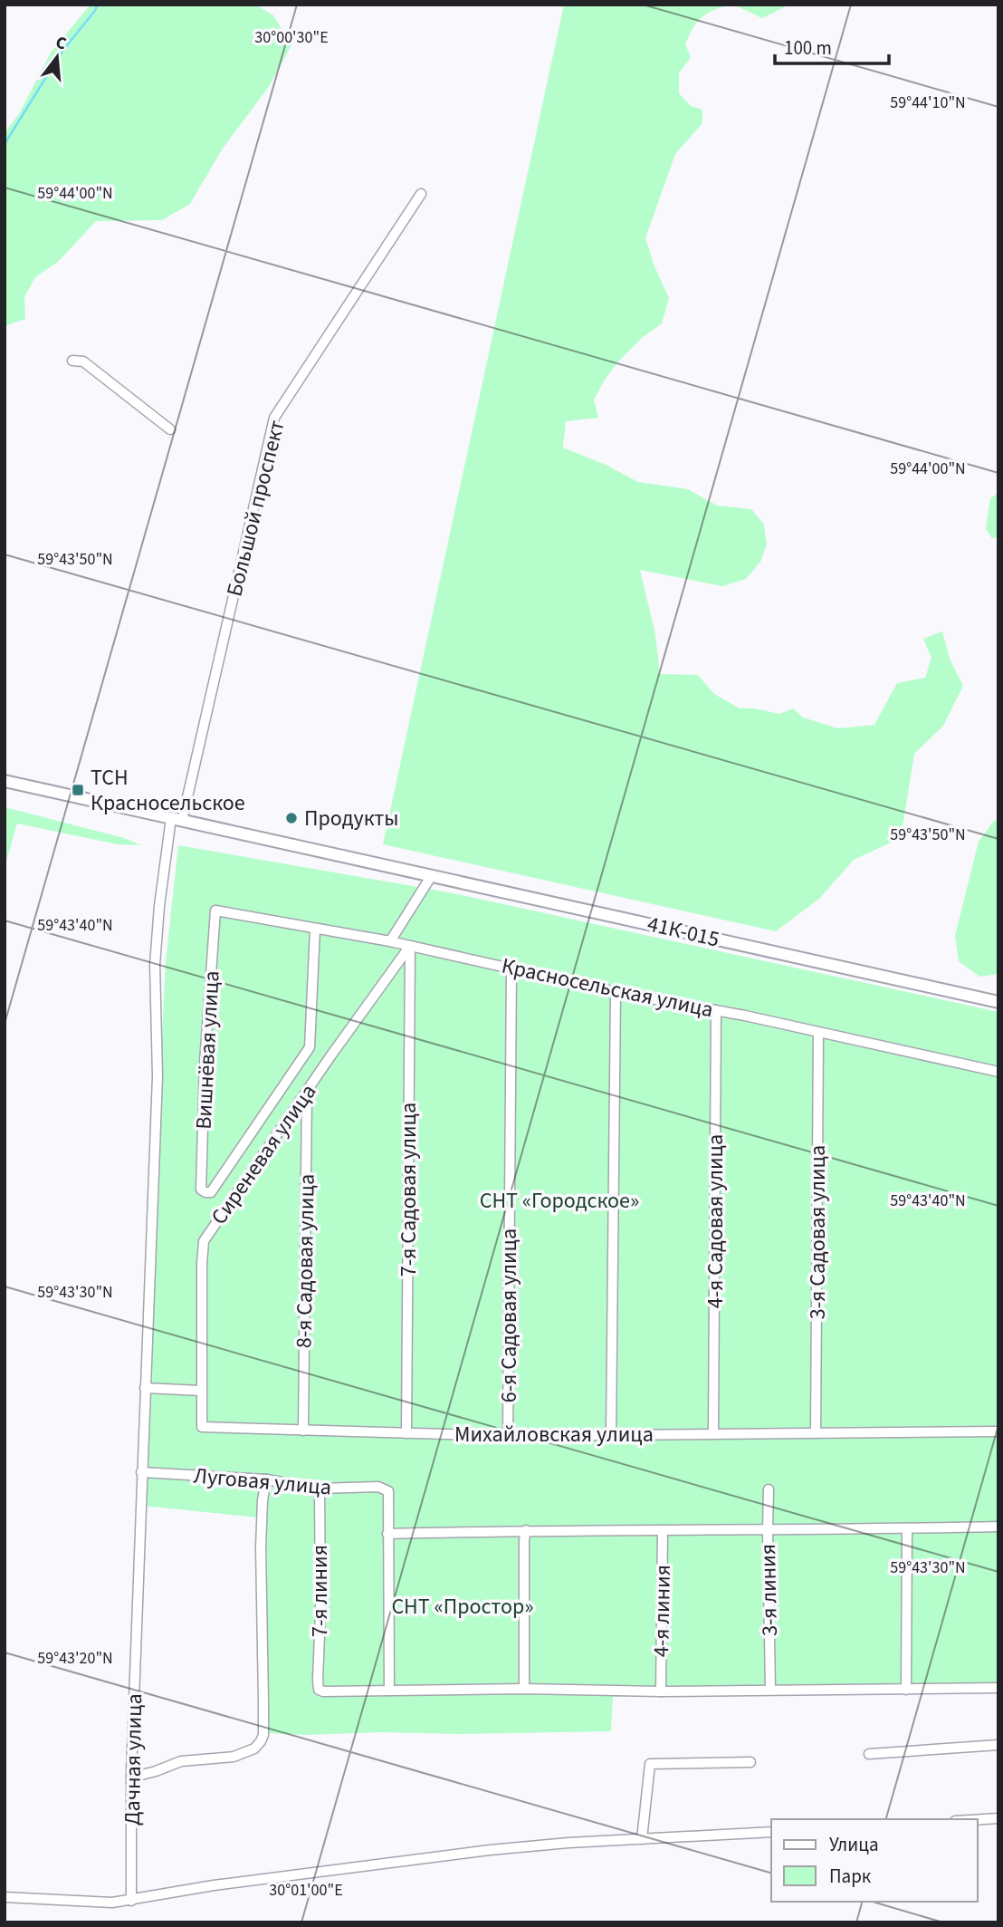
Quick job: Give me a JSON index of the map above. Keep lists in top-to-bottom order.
{
  "streets": {
    "main road": ["41К-015"],
    "street": [
      "Большой проспект",
      "Красносельская улица",
      "Вишнёвая улица",
      "Сиреневая улица",
      "7-я Садовая улица",
      "4-я Садовая улица",
      "3-я Садовая улица",
      "8-я Садовая улица",
      "6-я Садовая улица",
      "Михайловская улица",
      "Луговая улица",
      "3-я линия",
      "7-я линия",
      "4-я линия",
      "Дачная улица"
    ]
  },
  "crossings": [
    ["Большой проспект", "41К-015"],
    ["Большой проспект", "Дачная улица"],
    ["Красносельская улица", "Вишнёвая улица"],
    ["Красносельская улица", "Сиреневая улица"],
    ["Красносельская улица", "7-я Садовая улица"],
    ["Красносельская улица", "4-я Садовая улица"],
    ["Красносельская улица", "3-я Садовая улица"],
    ["Красносельская улица", "6-я Садовая улица"],
    ["Сиреневая улица", "7-я Садовая улица"],
    ["Сиреневая улица", "8-я Садовая улица"],
    ["Сиреневая улица", "Михайловская улица"],
    ["7-я Садовая улица", "Михайловская улица"],
    ["4-я Садовая улица", "Михайловская улица"],
    ["3-я Садовая улица", "Михайловская улица"],
    ["8-я Садовая улица", "Михайловская улица"],
    ["6-я Садовая улица", "Михайловская улица"],
    ["Луговая улица", "7-я линия"],
    ["Луговая улица", "Дачная улица"]
  ],
  "parks": ["СНТ «Городское»", "СНТ «Простор»"],
  "places": {
    "transit": ["ТСН Красносельское"],
    "other": ["Продукты"]
  },
  "legend": ["Улица", "Парк"],
  "scale_bar": "100 m",
  "north": "top",
  "coordinates": [
    "30°00'30\"E",
    "59°44'10\"N",
    "59°44'00\"N",
    "59°43'50\"N",
    "59°43'40\"N",
    "59°43'30\"N",
    "59°43'20\"N",
    "30°01'00\"E"
  ]
}
